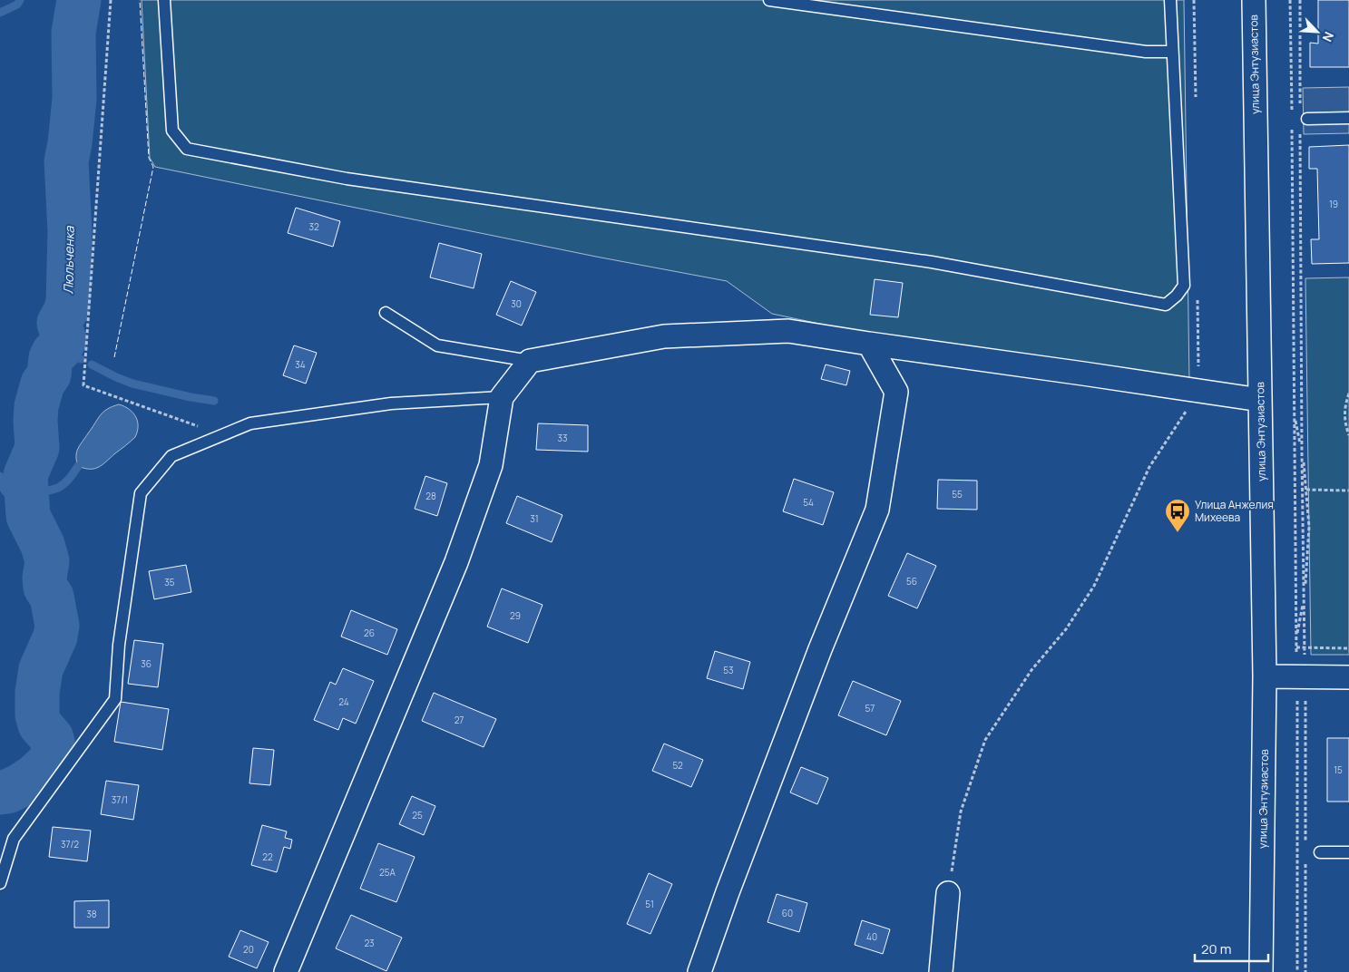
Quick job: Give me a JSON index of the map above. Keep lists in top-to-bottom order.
{
  "streets": {
    "street": ["улица Энтузиастов"]
  },
  "water": ["Люльченка"],
  "places": {
    "bus stop": ["Улица Анжелия Михеева"]
  },
  "house_numbers": [
    "19",
    "32",
    "30",
    "34",
    "33",
    "55",
    "28",
    "54",
    "31",
    "56",
    "35",
    "29",
    "26",
    "36",
    "53",
    "24",
    "57",
    "27",
    "52",
    "15",
    "37/1",
    "25",
    "37/2",
    "22",
    "25А",
    "51",
    "60",
    "38",
    "40",
    "23",
    "20"
  ],
  "scale_bar": "20 m",
  "north": "bottom right"
}
